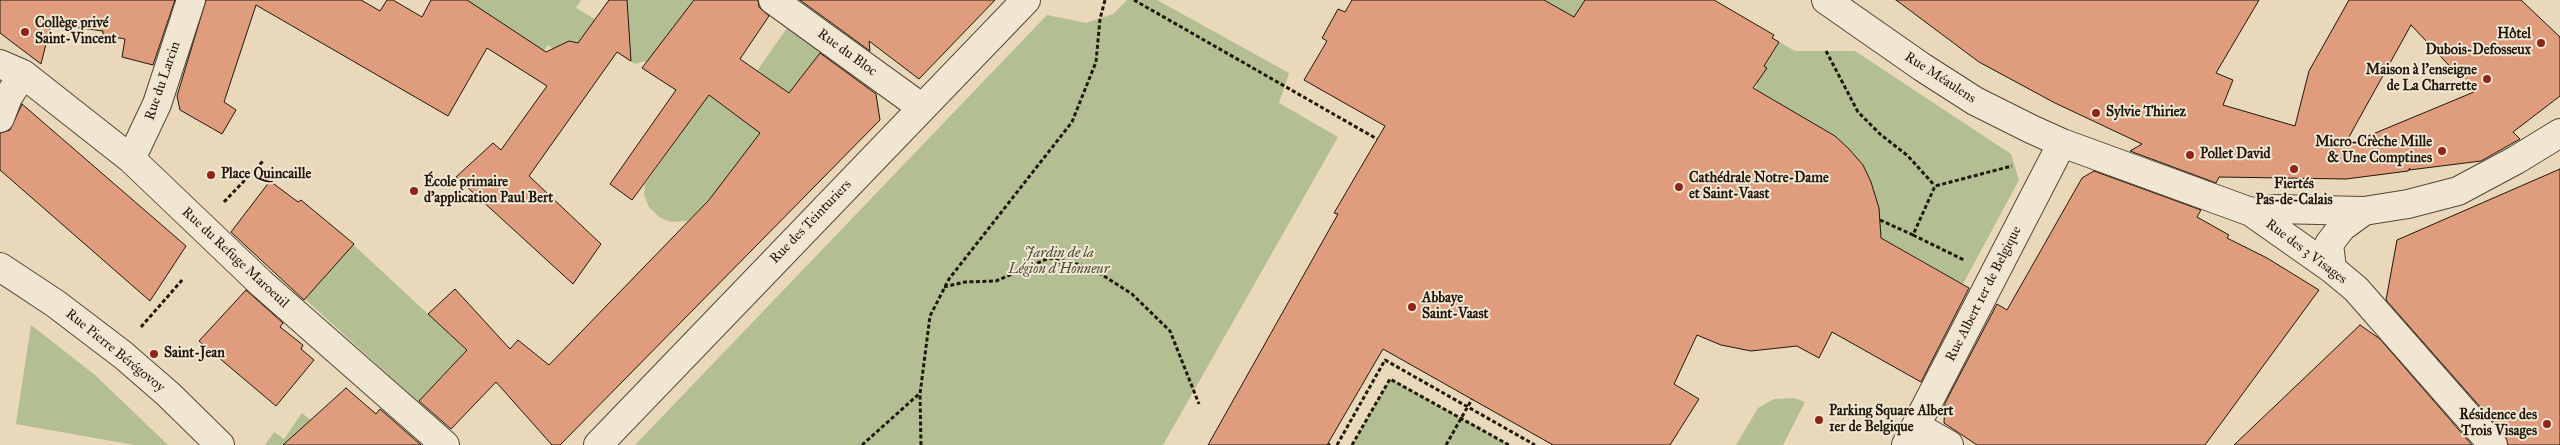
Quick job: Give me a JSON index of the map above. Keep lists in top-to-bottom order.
{
  "streets": {
    "street": [
      "Rue du Bloc",
      "Rue Méaulens",
      "Rue du Larcin",
      "Rue des Teinturiers",
      "Rue des 3 Visages",
      "Rue du Refuge Maroeuil",
      "Rue Albert 1er de Belgique",
      "Rue Pierre Bérégovoy"
    ]
  },
  "crossings": [
    ["Rue du Bloc", "Rue des Teinturiers"],
    ["Rue Méaulens", "Rue des 3 Visages"],
    ["Rue Méaulens", "Rue Albert 1er de Belgique"],
    ["Rue du Larcin", "Rue du Refuge Maroeuil"],
    ["Rue des 3 Visages", "Rue Albert 1er de Belgique"]
  ],
  "parks": ["Jardin de la Légion d'Honneur"],
  "places": [
    "Collège privé Saint-Vincent",
    "Hôtel Dubois-Defosseux",
    "Maison à l'enseigne de La Charrette",
    "Sylvie Thiriez",
    "Micro-Crèche Mille & Une Comptines",
    "Pollet David",
    "Fiertés Pas-de-Calais",
    "Place Quincaille",
    "Cathédrale Notre-Dame et Saint-Vaast",
    "École primaire d'application Paul Bert",
    "Abbaye Saint-Vaast",
    "Saint-Jean",
    "Parking Square Albert 1er de Belgique",
    "Résidence des Trois Visages"
  ]
}
